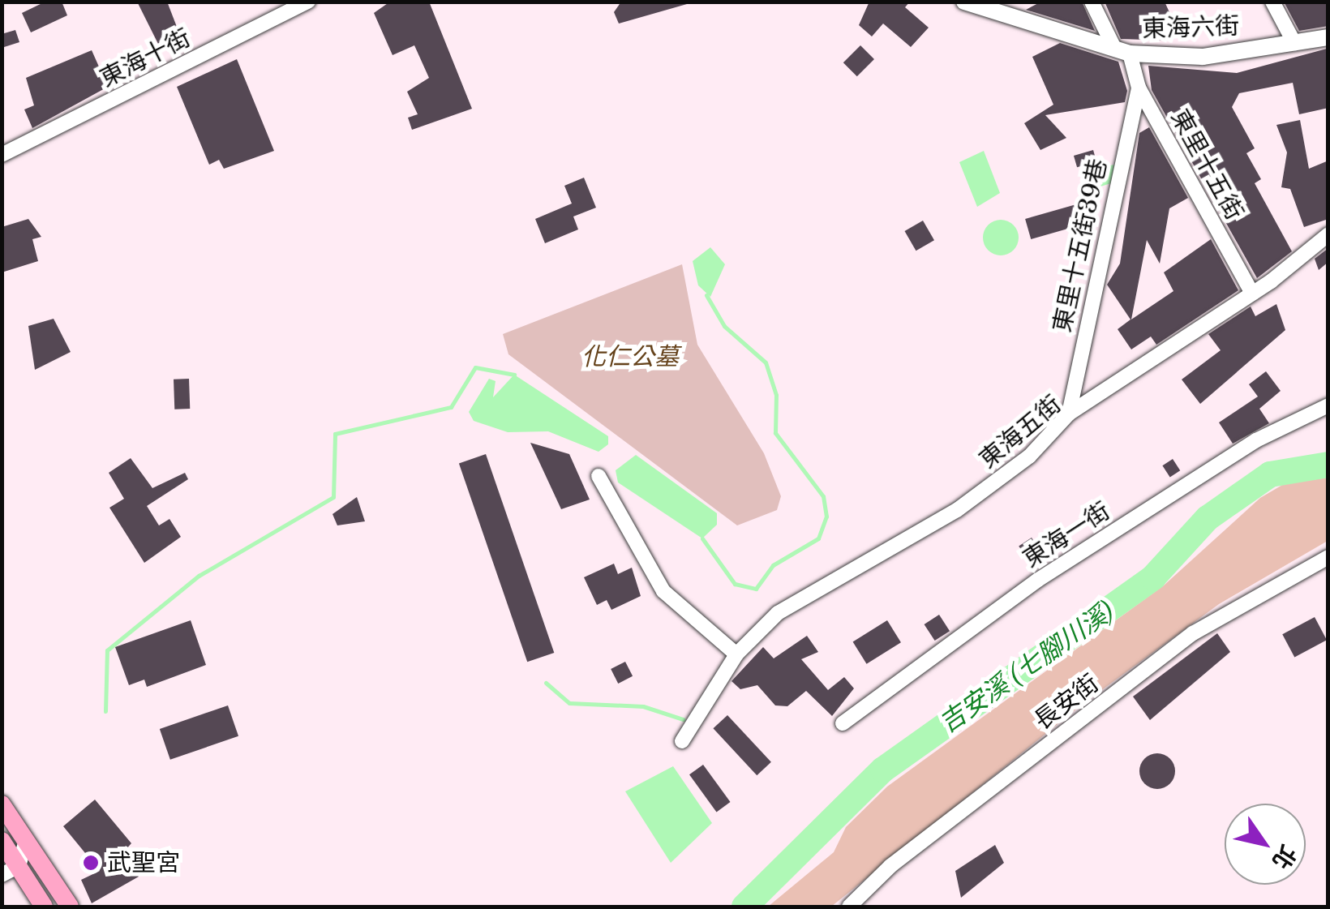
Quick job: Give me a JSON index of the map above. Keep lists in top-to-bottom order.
{
  "streets": {
    "street": [
      "東海六街",
      "東海十街",
      "東里十五街",
      "東里十五街39巷",
      "東海五街",
      "東海一街",
      "長安街"
    ]
  },
  "crossings": [
    ["東海六街", "東里十五街"],
    ["東里十五街", "東里十五街39巷"],
    ["東里十五街", "東海五街"],
    ["東里十五街39巷", "東海五街"]
  ],
  "water": ["吉安溪 (七腳川溪)"],
  "parks": ["化仁公墓"],
  "places": ["武聖宮"],
  "north": "bottom right"
}
